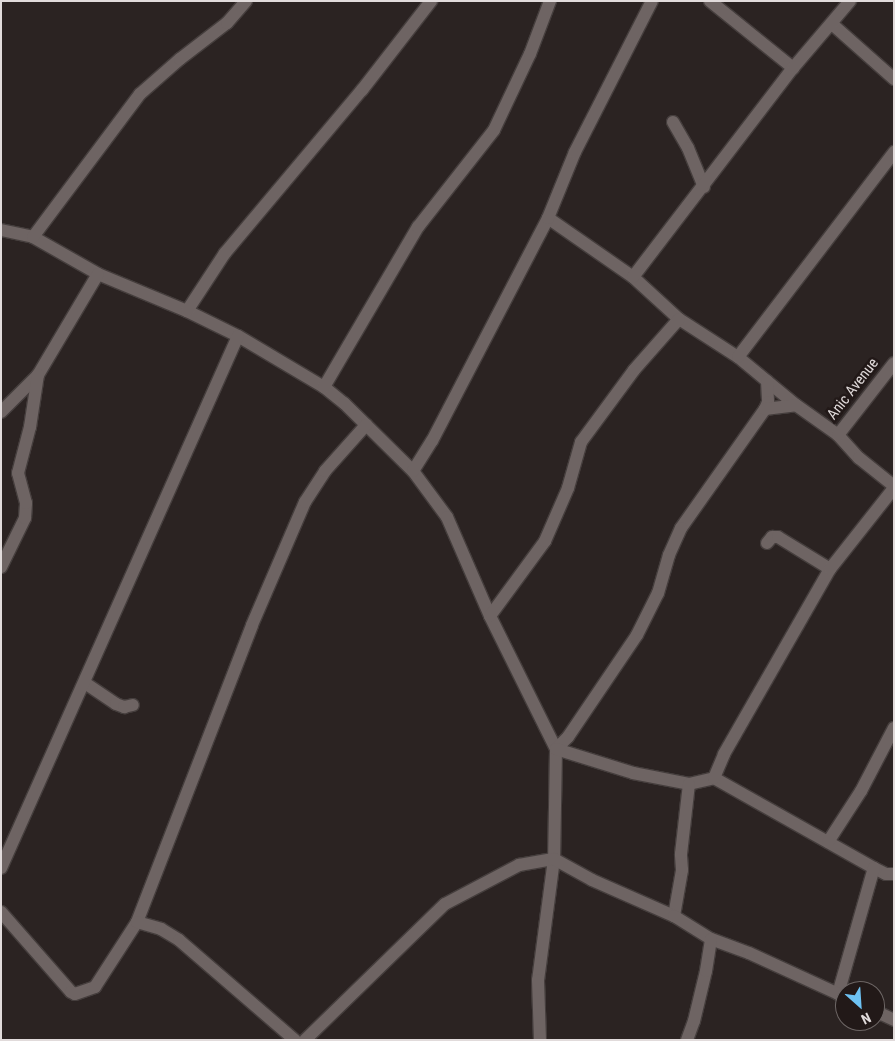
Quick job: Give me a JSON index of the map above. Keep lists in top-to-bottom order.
{
  "streets": {
    "street": ["Anic Avenue"]
  },
  "north": "bottom right"
}
